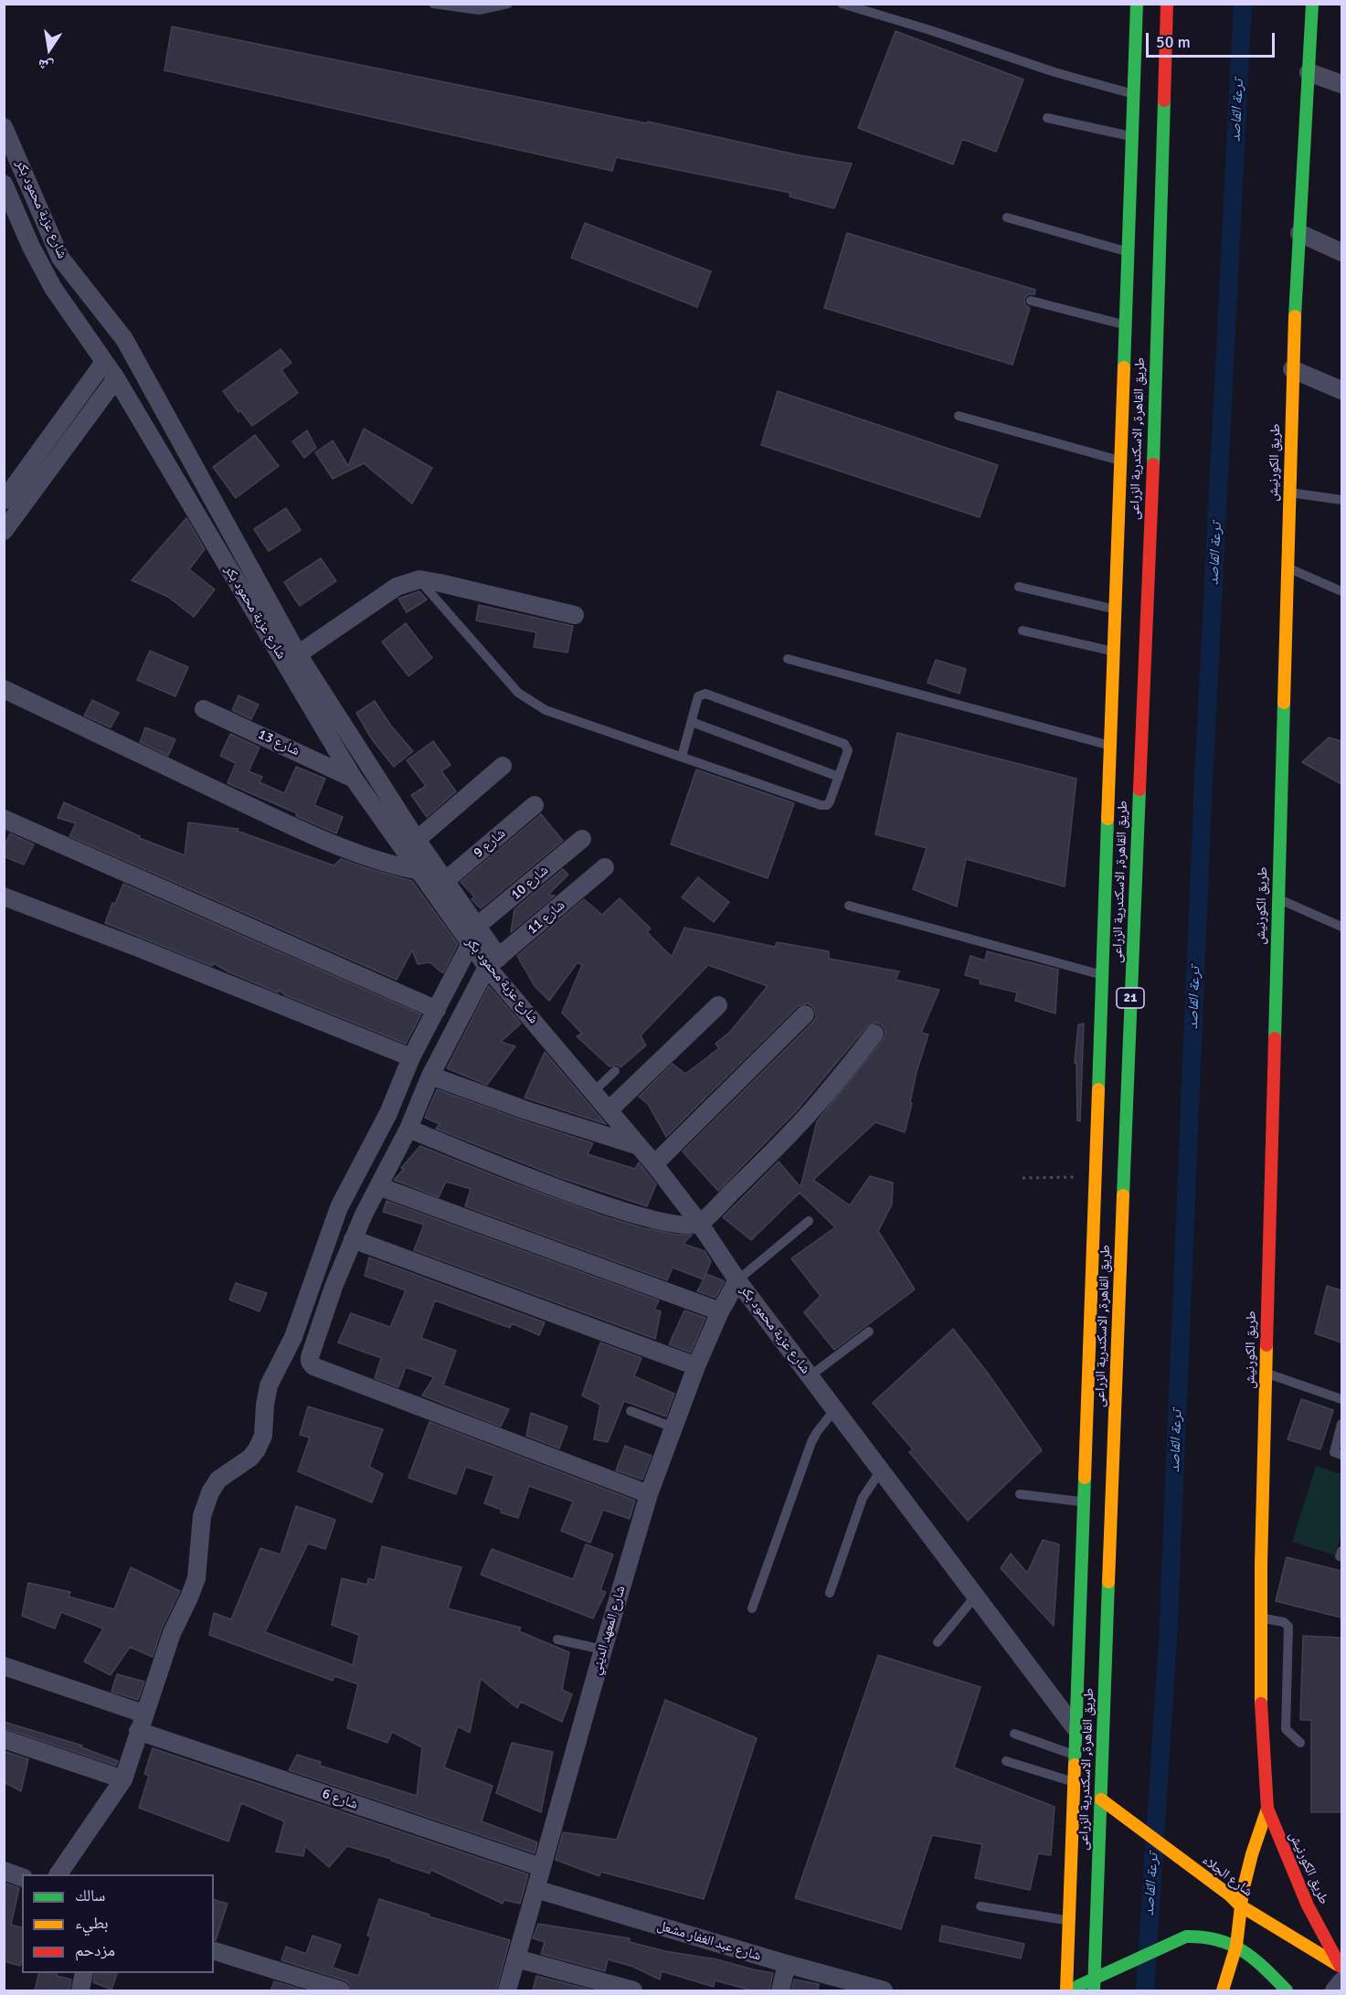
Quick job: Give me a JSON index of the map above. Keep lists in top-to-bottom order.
{
  "streets": {
    "main road": [
      "طريق القاهرة, الاسكندرية الزراعى",
      "طريق الكورنيش",
      "21",
      "شارع الجلاء"
    ],
    "street": [
      "شارع عزبة محمود بكر",
      "شارع 13",
      "شارع 9",
      "شارع 10",
      "شارع 11",
      "شارع المعهد الديني",
      "شارع 6",
      "شارع عبد الغفار مشعل"
    ]
  },
  "crossings": [
    ["شارع عزبة محمود بكر", "طريق القاهرة, الاسكندرية الزراعى"],
    ["شارع عزبة محمود بكر", "شارع 13"],
    ["شارع عزبة محمود بكر", "شارع 9"],
    ["شارع عزبة محمود بكر", "شارع 10"],
    ["شارع عزبة محمود بكر", "شارع 11"],
    ["شارع عزبة محمود بكر", "شارع المعهد الديني"],
    ["طريق القاهرة, الاسكندرية الزراعى", "شارع الجلاء"],
    ["طريق الكورنيش", "شارع الجلاء"],
    ["شارع المعهد الديني", "شارع 6"],
    ["شارع المعهد الديني", "شارع عبد الغفار مشعل"]
  ],
  "water": ["ترعة القاصد"],
  "legend": ["سالك", "بطيء", "مزدحم"],
  "scale_bar": "50 m",
  "north": "bottom"
}
